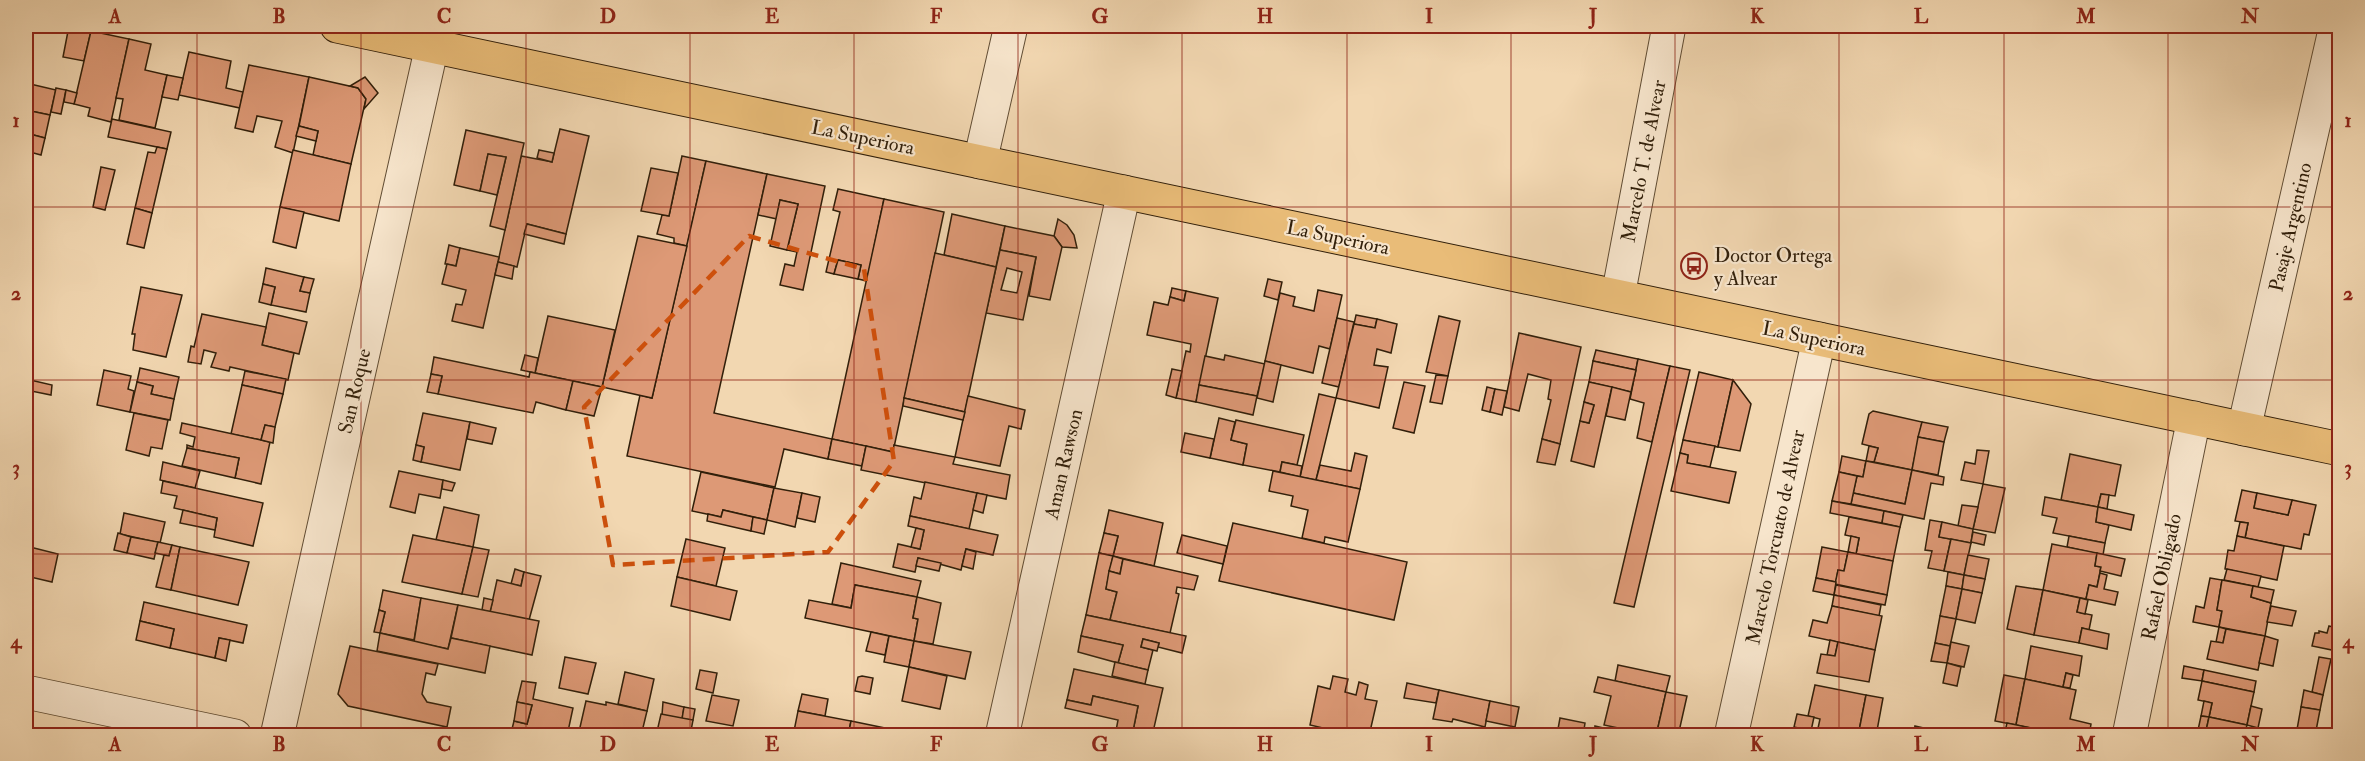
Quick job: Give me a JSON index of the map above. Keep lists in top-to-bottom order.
{
  "streets": {
    "main road": ["La Superiora"],
    "street": [
      "Marcelo T. de Alvear",
      "Pasaje Argentino",
      "San Roque",
      "Aman Rawson",
      "Marcelo Torcuato de Alvear",
      "Rafael Obligado"
    ]
  },
  "crossings": [
    ["La Superiora", "Marcelo T. de Alvear"],
    ["La Superiora", "Pasaje Argentino"],
    ["La Superiora", "San Roque"],
    ["La Superiora", "Aman Rawson"],
    ["La Superiora", "Marcelo Torcuato de Alvear"],
    ["La Superiora", "Rafael Obligado"]
  ],
  "places": {
    "bus stop": ["Doctor Ortega y Alvear"]
  },
  "grid": {
    "columns": [
      "A",
      "B",
      "C",
      "D",
      "E",
      "F",
      "G",
      "H",
      "I",
      "J",
      "K",
      "L",
      "M",
      "N"
    ],
    "rows": [
      "1",
      "2",
      "3",
      "4"
    ]
  }
}
